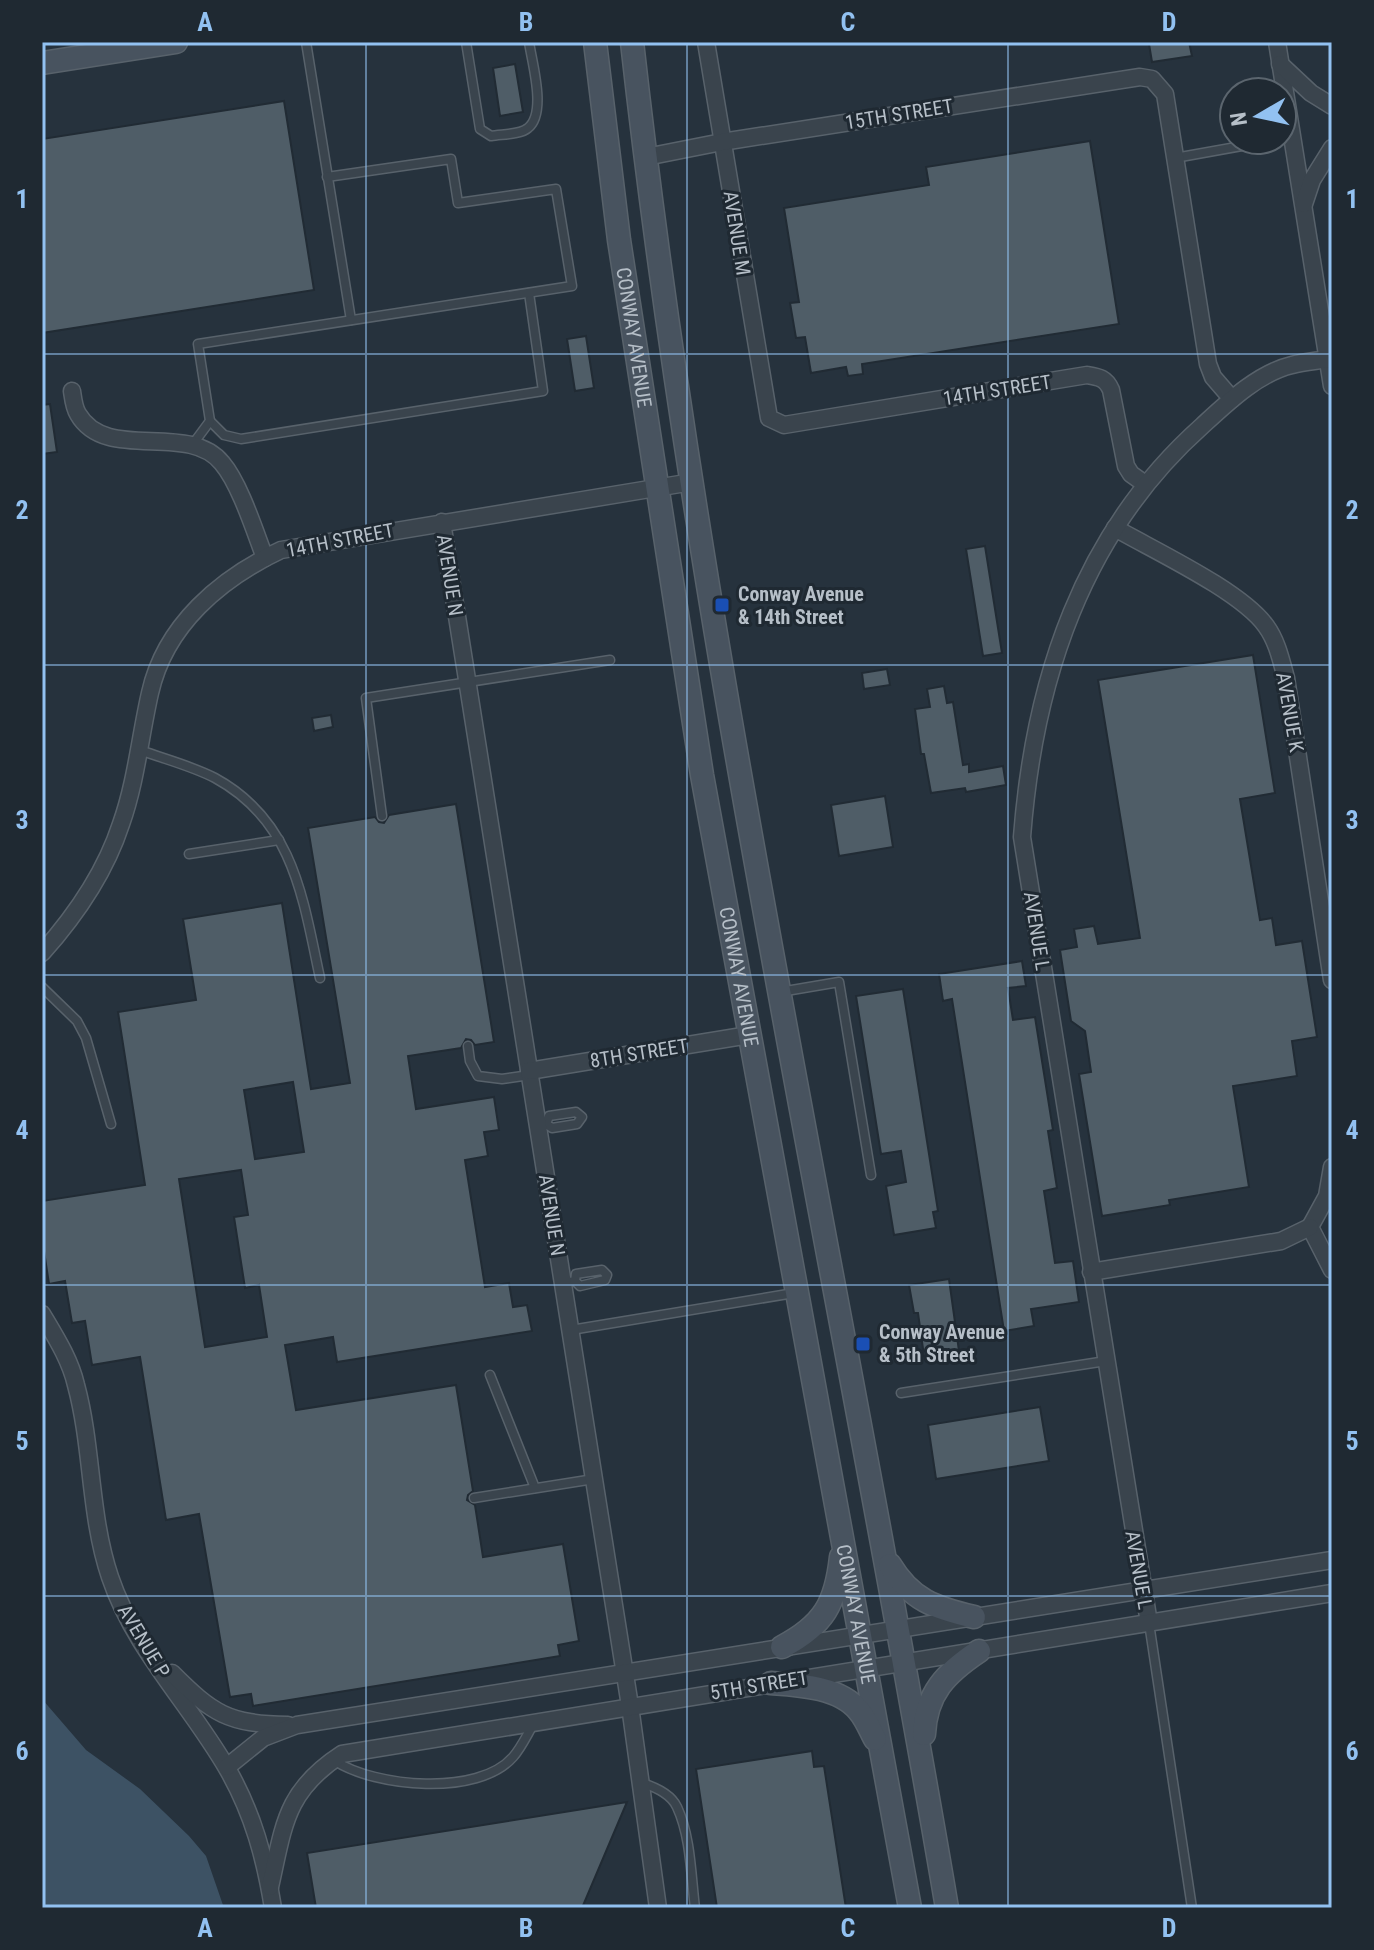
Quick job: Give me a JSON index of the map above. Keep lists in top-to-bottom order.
{
  "streets": {
    "street": [
      "15TH STREET",
      "AVENUE M",
      "CONWAY AVENUE",
      "14TH STREET",
      "AVENUE N",
      "AVENUE K",
      "AVENUE L",
      "8TH STREET",
      "AVENUE P",
      "5TH STREET"
    ]
  },
  "crossings": [
    ["15TH STREET", "AVENUE M"],
    ["15TH STREET", "CONWAY AVENUE"],
    ["AVENUE M", "14TH STREET"],
    ["CONWAY AVENUE", "14TH STREET"],
    ["CONWAY AVENUE", "8TH STREET"],
    ["CONWAY AVENUE", "5TH STREET"],
    ["14TH STREET", "AVENUE N"],
    ["14TH STREET", "AVENUE L"],
    ["AVENUE N", "8TH STREET"],
    ["AVENUE N", "5TH STREET"],
    ["AVENUE K", "AVENUE L"],
    ["AVENUE L", "5TH STREET"],
    ["AVENUE P", "5TH STREET"]
  ],
  "places": {
    "transit": ["Conway Avenue & 14th Street", "Conway Avenue & 5th Street"]
  },
  "north": "left",
  "grid": {
    "columns": [
      "A",
      "B",
      "C",
      "D"
    ],
    "rows": [
      "1",
      "2",
      "3",
      "4",
      "5",
      "6"
    ]
  }
}
